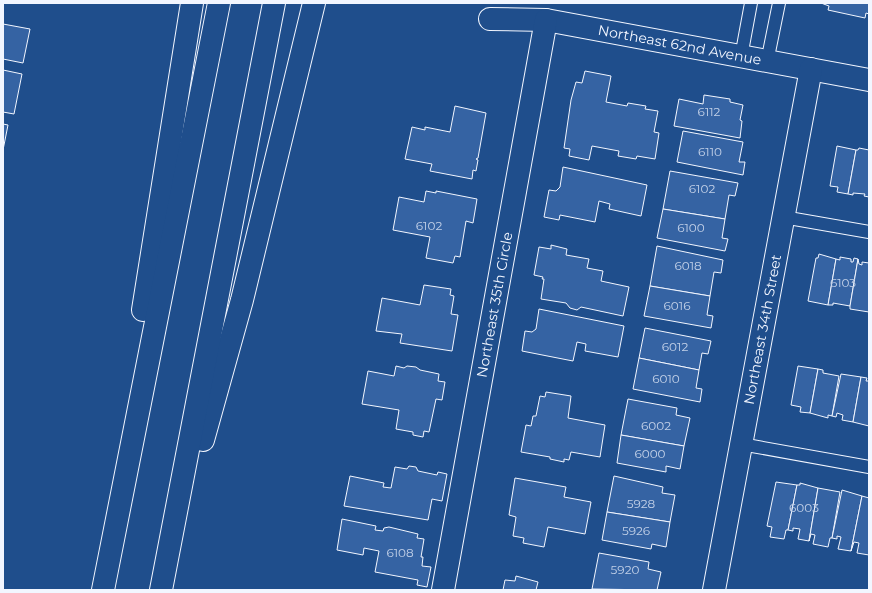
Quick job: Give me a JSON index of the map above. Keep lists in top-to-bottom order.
{
  "streets": {
    "main road": ["Northeast 62nd Avenue", "Northeast 35th Circle", "Northeast 34th Street"]
  },
  "crossings": [
    ["Northeast 62nd Avenue", "Northeast 35th Circle"],
    ["Northeast 62nd Avenue", "Northeast 34th Street"]
  ],
  "house_numbers": [
    "6112",
    "6110",
    "6102",
    "6102",
    "6100",
    "6018",
    "6103",
    "6016",
    "6012",
    "6010",
    "6002",
    "6000",
    "5928",
    "6003",
    "5926",
    "6108",
    "5920"
  ]
}
